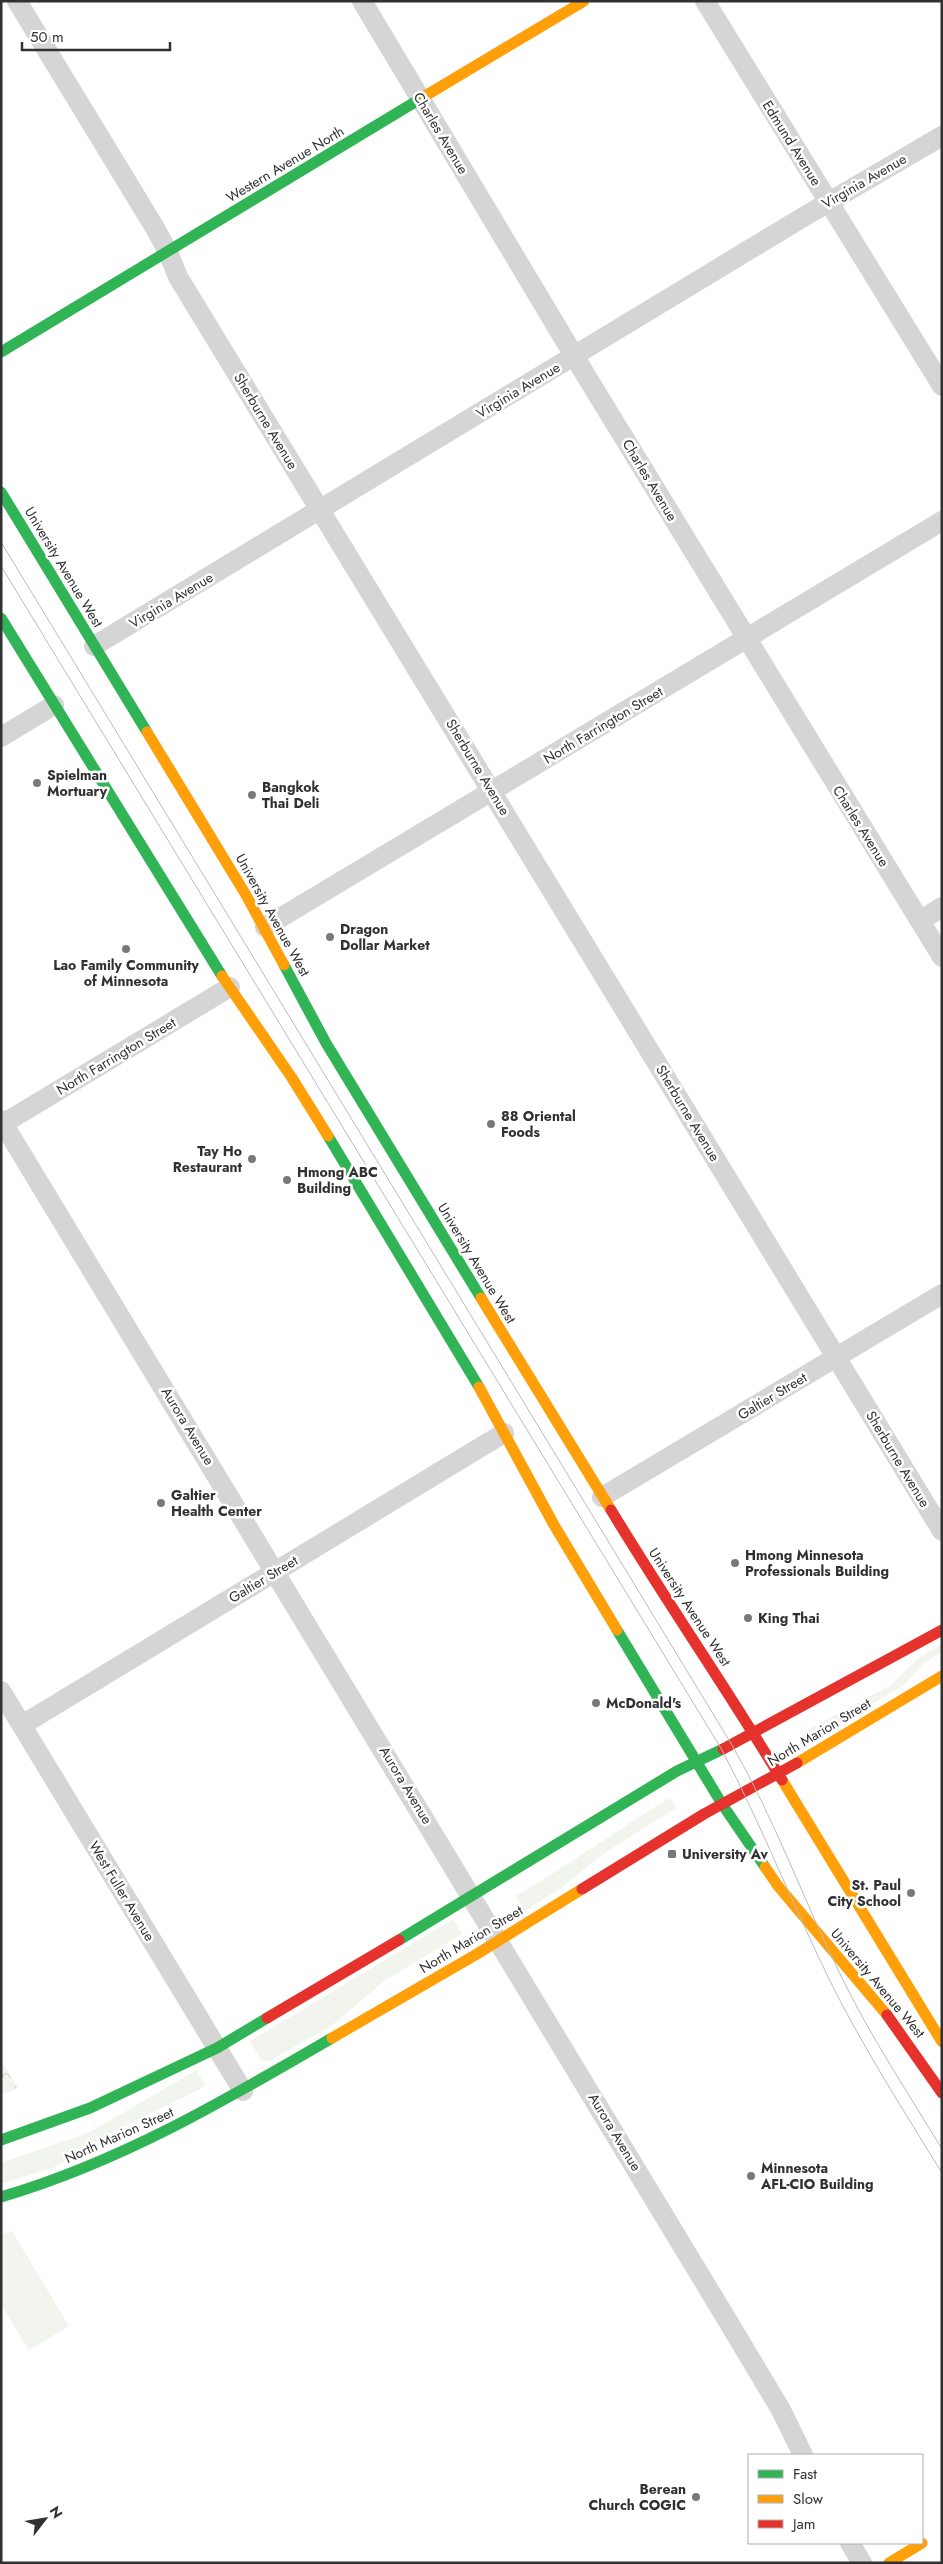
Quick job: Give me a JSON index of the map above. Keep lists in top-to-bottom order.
{
  "streets": {
    "main road": ["Western Avenue North", "University Avenue West", "North Marion Street"],
    "street": [
      "Charles Avenue",
      "Edmund Avenue",
      "Virginia Avenue",
      "Sherburne Avenue",
      "North Farrington Street",
      "Galtier Street",
      "Aurora Avenue",
      "West Fuller Avenue"
    ]
  },
  "crossings": [
    ["Charles Avenue", "Western Avenue North"],
    ["Charles Avenue", "Virginia Avenue"],
    ["Charles Avenue", "North Farrington Street"],
    ["Edmund Avenue", "Virginia Avenue"],
    ["Western Avenue North", "Sherburne Avenue"],
    ["Virginia Avenue", "Sherburne Avenue"],
    ["Virginia Avenue", "University Avenue West"],
    ["Sherburne Avenue", "North Farrington Street"],
    ["Sherburne Avenue", "Galtier Street"],
    ["University Avenue West", "North Farrington Street"],
    ["University Avenue West", "Galtier Street"],
    ["University Avenue West", "North Marion Street"],
    ["North Farrington Street", "Aurora Avenue"],
    ["Galtier Street", "Aurora Avenue"],
    ["Galtier Street", "West Fuller Avenue"],
    ["Aurora Avenue", "North Marion Street"],
    ["North Marion Street", "West Fuller Avenue"]
  ],
  "places": {
    "other": [
      "Spielman Mortuary",
      "Bangkok Thai Deli",
      "Dragon Dollar Market",
      "Lao Family Community of Minnesota",
      "88 Oriental Foods",
      "Tay Ho Restaurant",
      "Hmong ABC Building",
      "Galtier Health Center",
      "Hmong Minnesota Professionals Building",
      "King Thai",
      "McDonald's",
      "St. Paul City School",
      "Minnesota AFL-CIO Building",
      "Berean Church COGIC"
    ],
    "transit": ["University Av"]
  },
  "legend": ["Fast", "Slow", "Jam"],
  "scale_bar": "50 m",
  "north": "top right"
}
